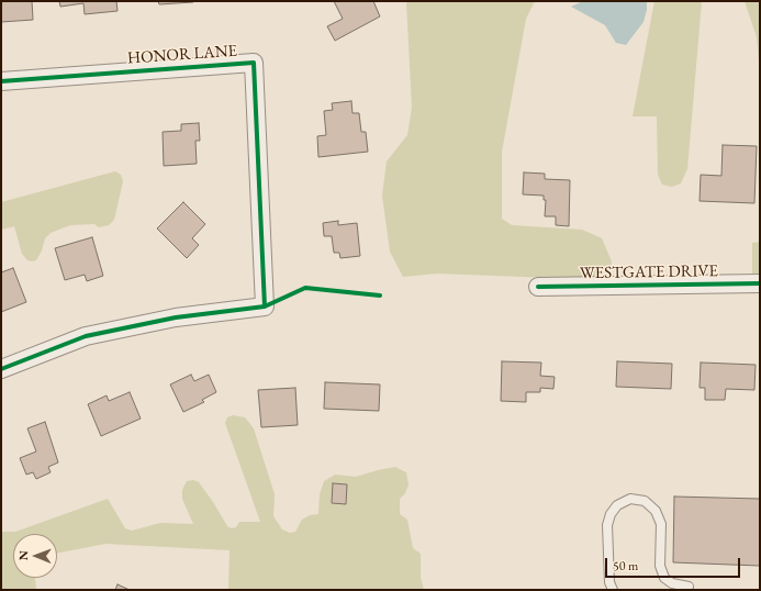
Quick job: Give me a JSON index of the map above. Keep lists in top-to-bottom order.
{
  "streets": {
    "street": ["HONOR LANE", "WESTGATE DRIVE"]
  },
  "scale_bar": "50 m",
  "north": "left"
}
